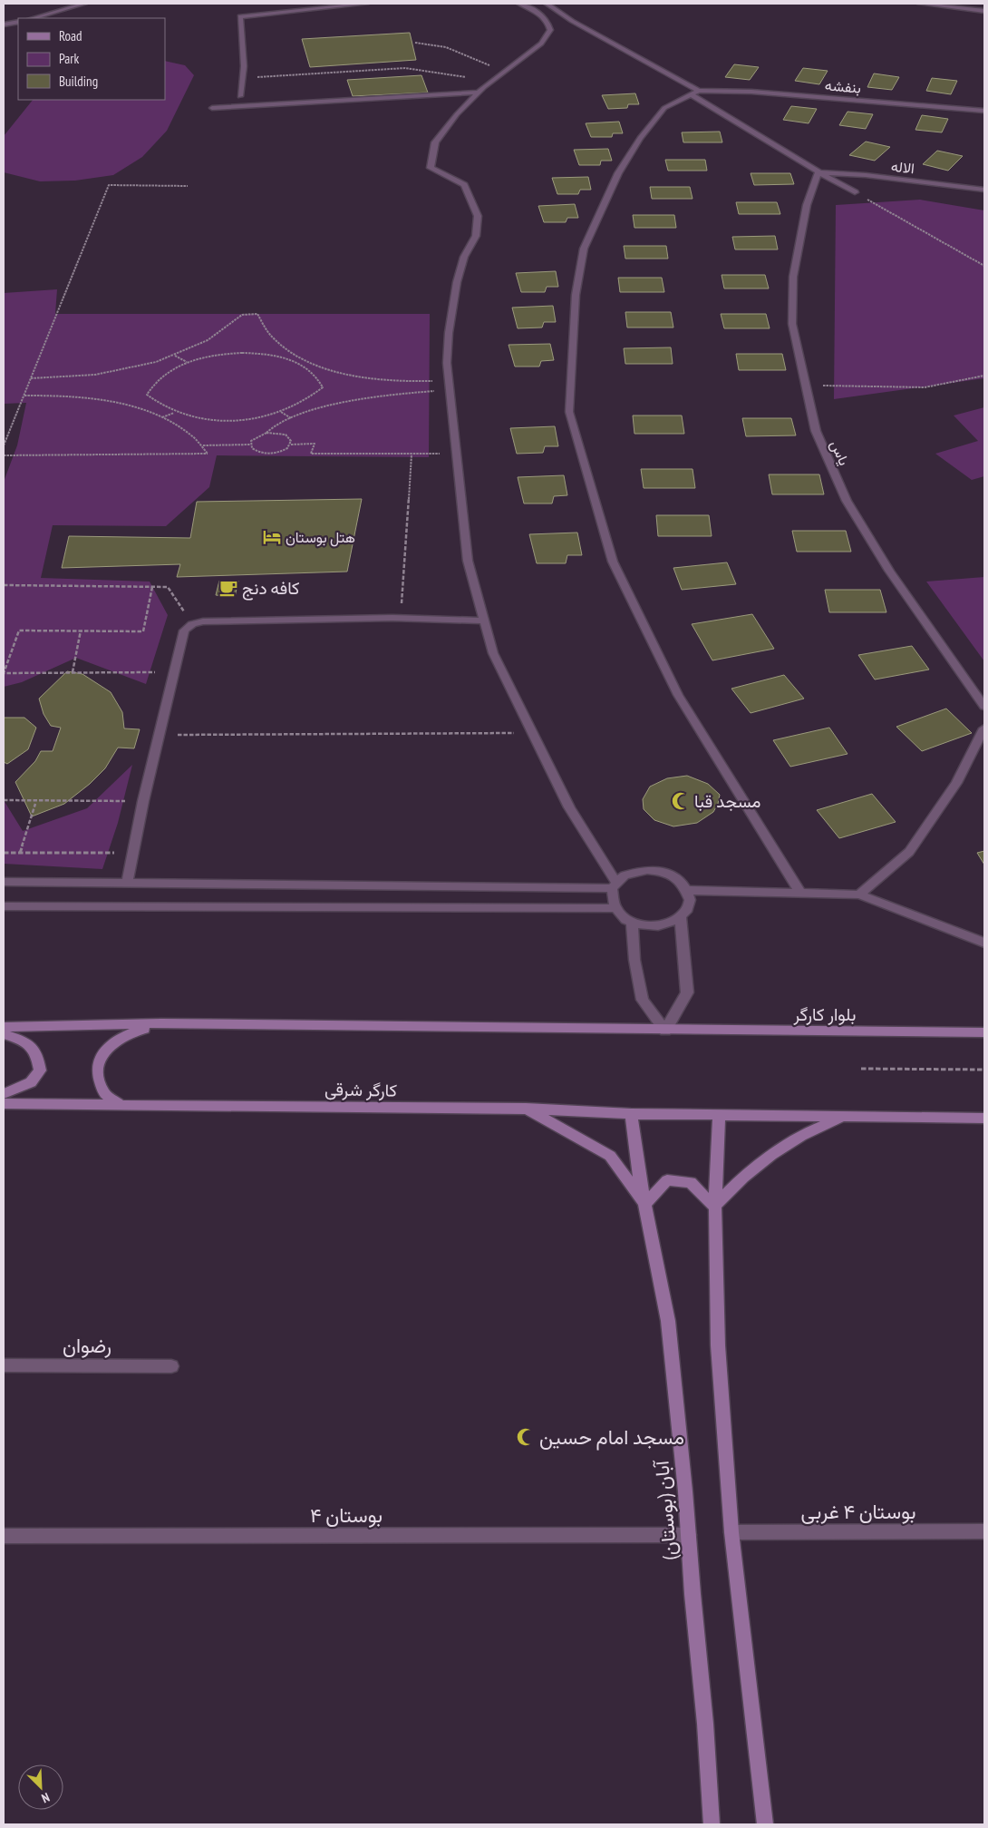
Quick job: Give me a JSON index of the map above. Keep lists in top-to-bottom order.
{
  "streets": {
    "main road": ["بلوار کارگر", "کارگر شرقی", "آبان (بوستان)"],
    "street": [
      "بنفشه",
      "الاله",
      "یاس",
      "رضوان",
      "بوستان ۴ غربی",
      "بوستان ۴"
    ]
  },
  "crossings": [
    ["الاله", "یاس"],
    ["کارگر شرقی", "آبان (بوستان)"],
    ["آبان (بوستان)", "بوستان ۴"]
  ],
  "places": {
    "hotel": ["هتل بوستان"],
    "cafe": ["کافه دنج"],
    "mosque": ["مسجد قبا", "مسجد امام حسین"]
  },
  "legend": ["Road", "Park", "Building"],
  "north": "bottom right"
}
